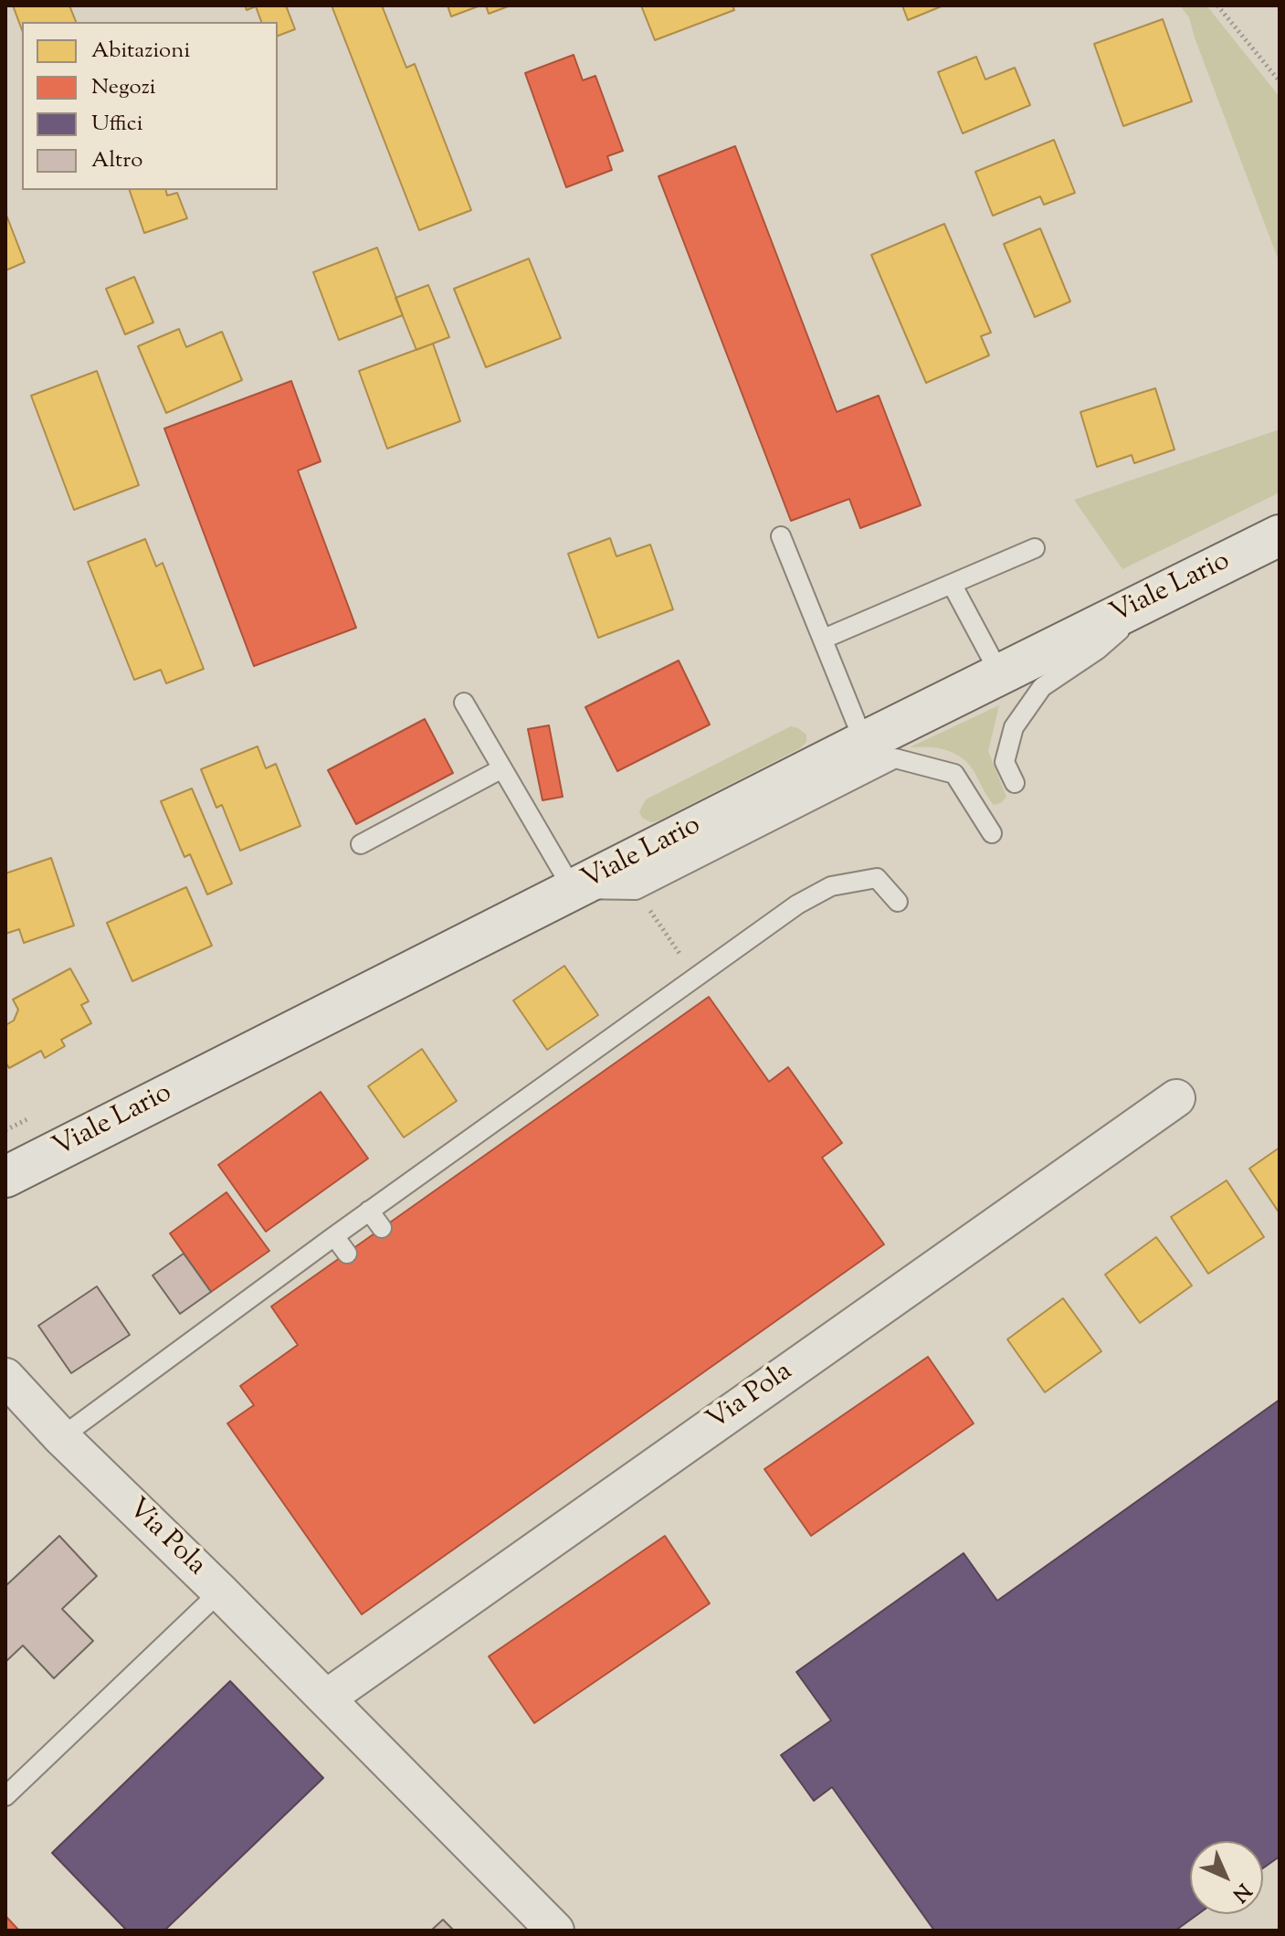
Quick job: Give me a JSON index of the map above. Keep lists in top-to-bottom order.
{
  "streets": {
    "main road": ["Viale Lario"],
    "street": ["Via Pola"]
  },
  "legend": [
    "Abitazioni",
    "Negozi",
    "Uffici",
    "Altro"
  ],
  "north": "bottom right"
}
